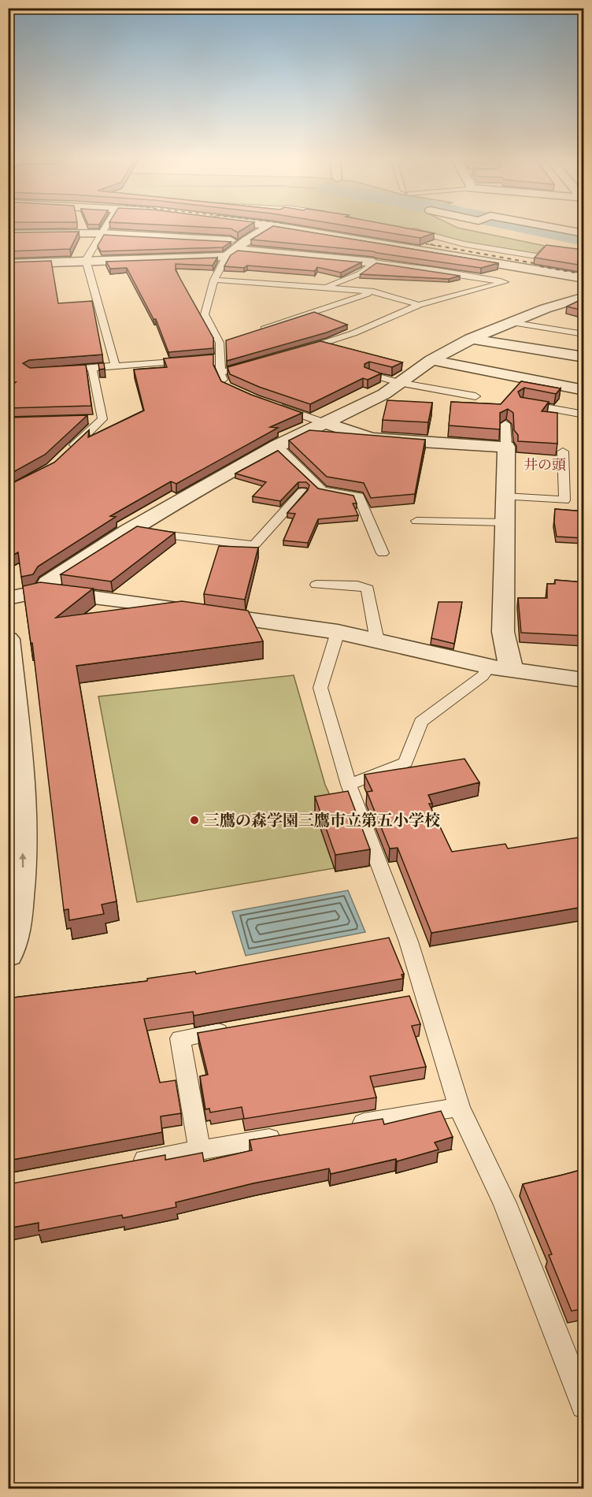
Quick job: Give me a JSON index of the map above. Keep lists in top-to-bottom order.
{
  "districts": ["井の頭"],
  "places": ["三鷹の森学園三鷹市立第五小学校"]
}
